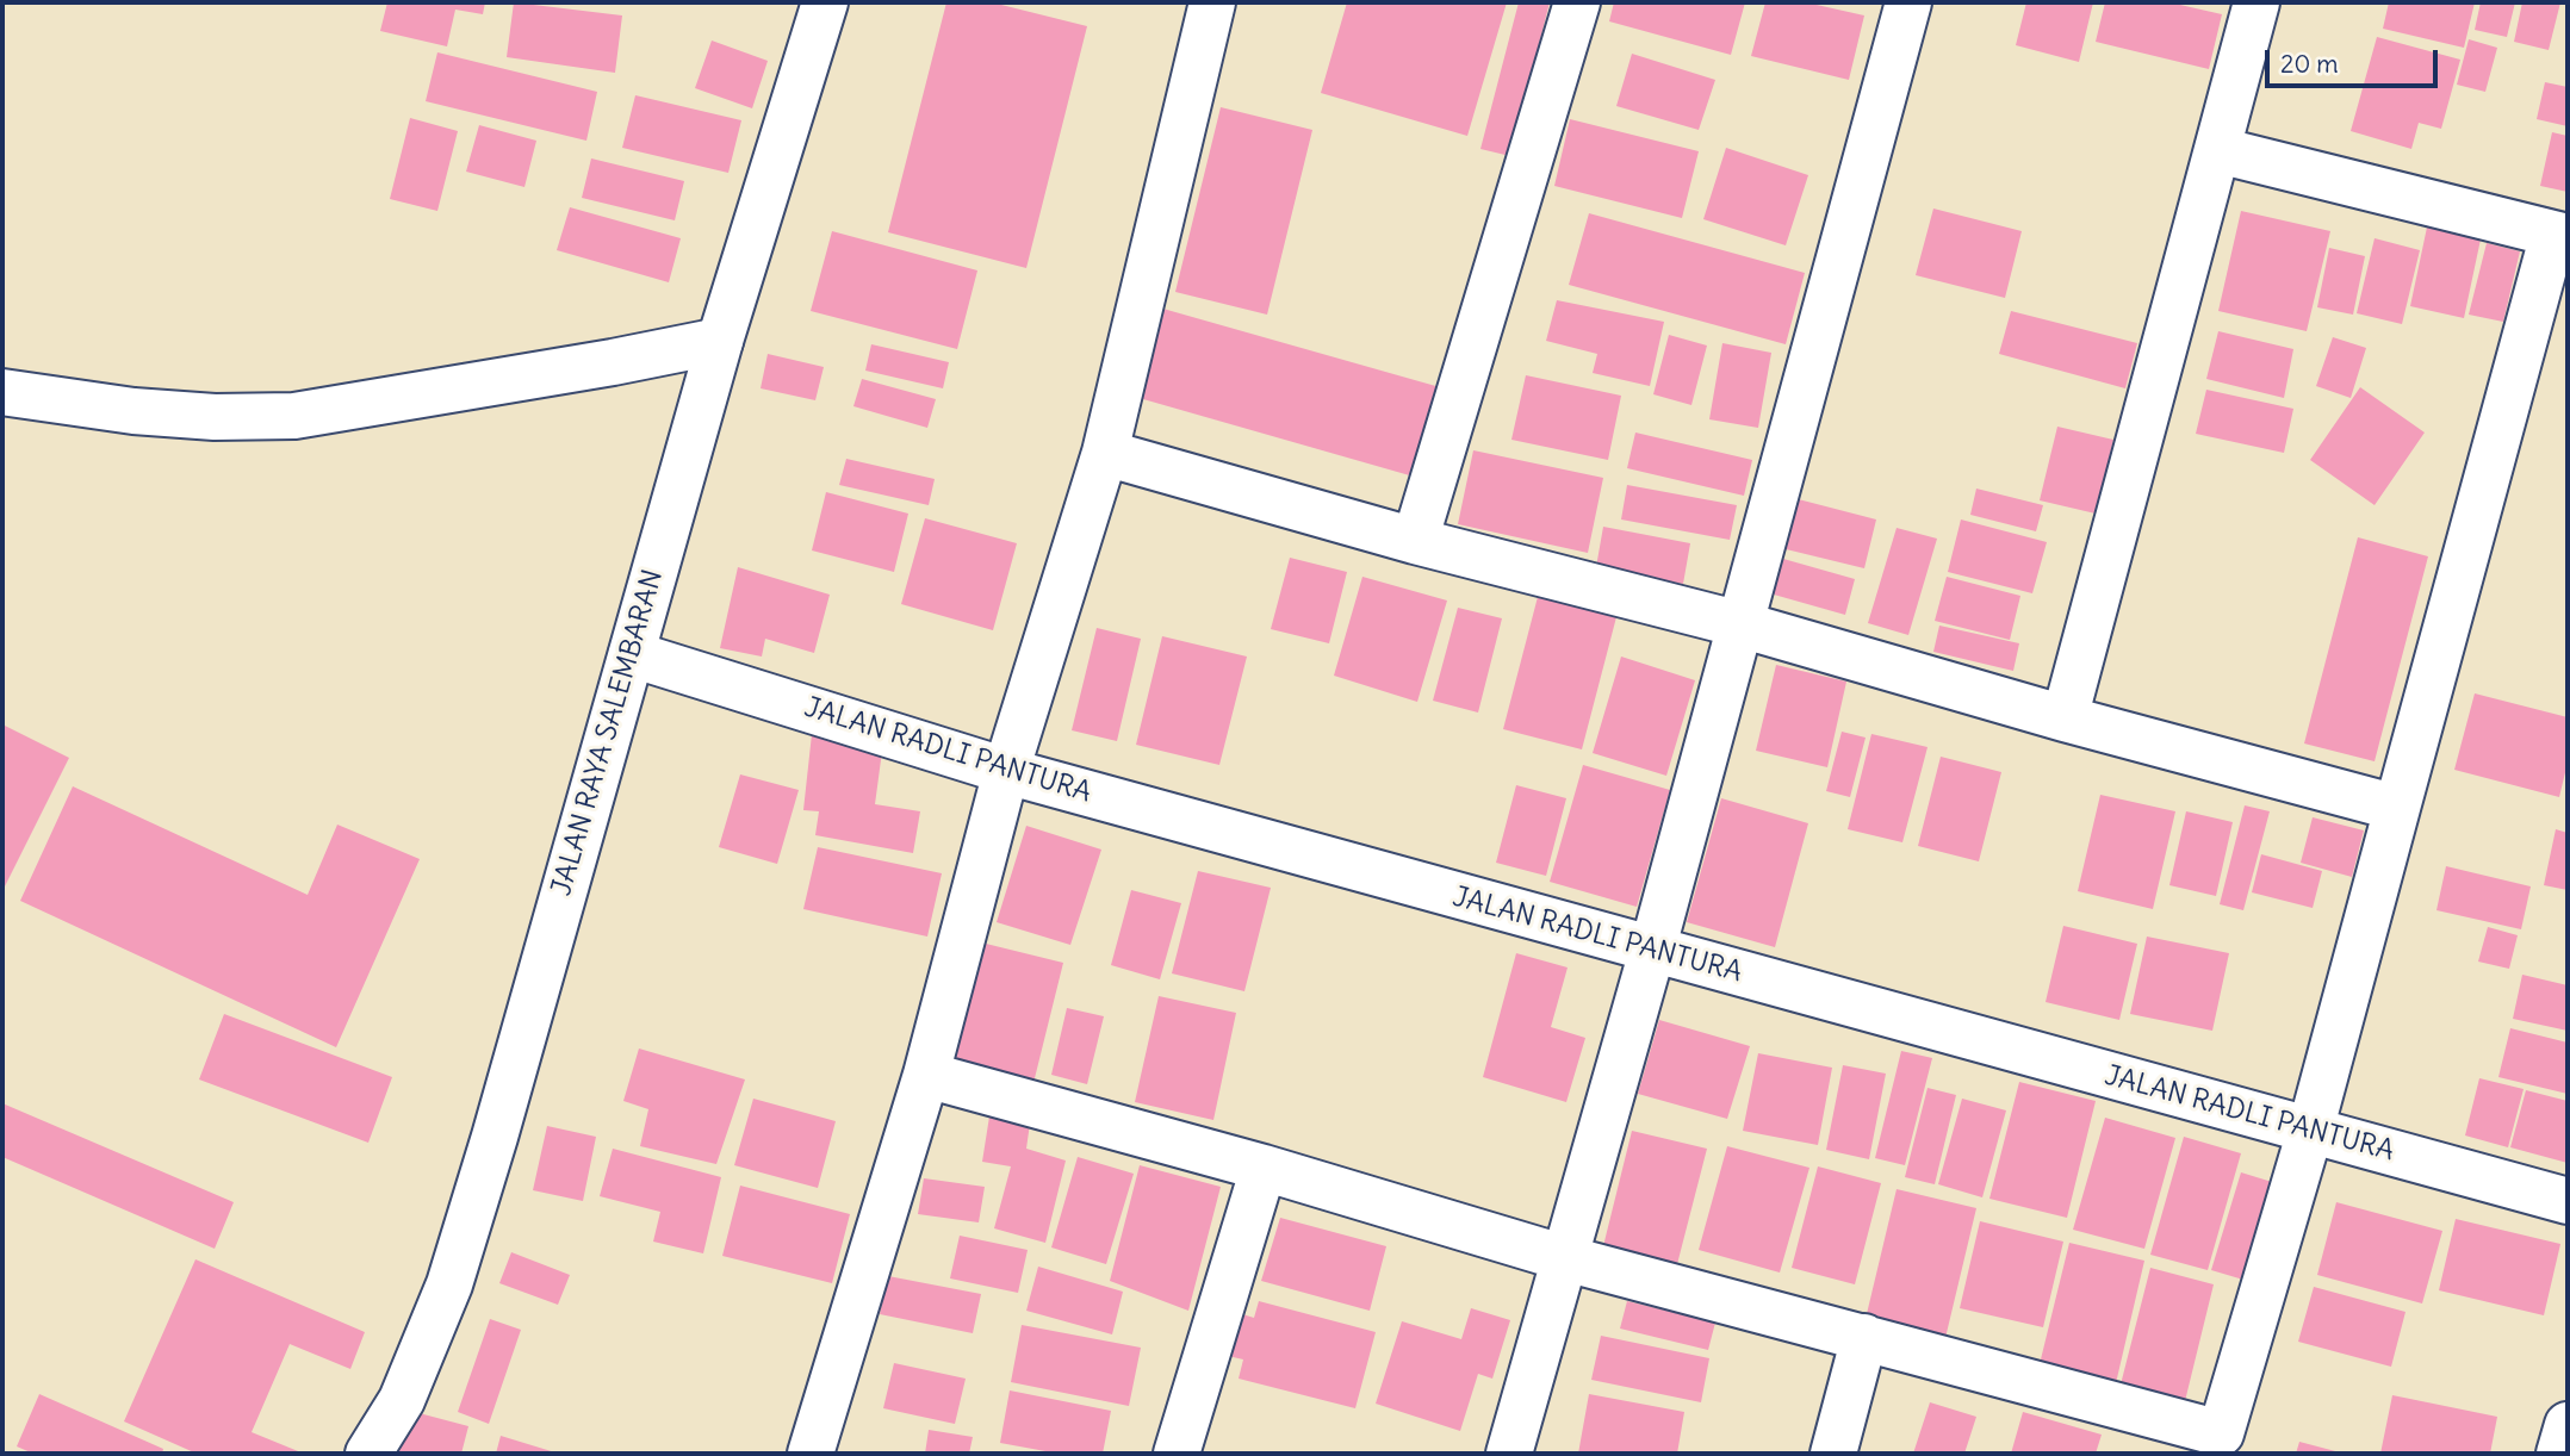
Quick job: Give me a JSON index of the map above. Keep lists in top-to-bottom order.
{
  "streets": {
    "street": ["JALAN RAYA SALEMBARAN", "JALAN RADLI PANTURA"]
  },
  "crossings": [
    ["JALAN RAYA SALEMBARAN", "JALAN RADLI PANTURA"]
  ],
  "scale_bar": "20 m"
}
